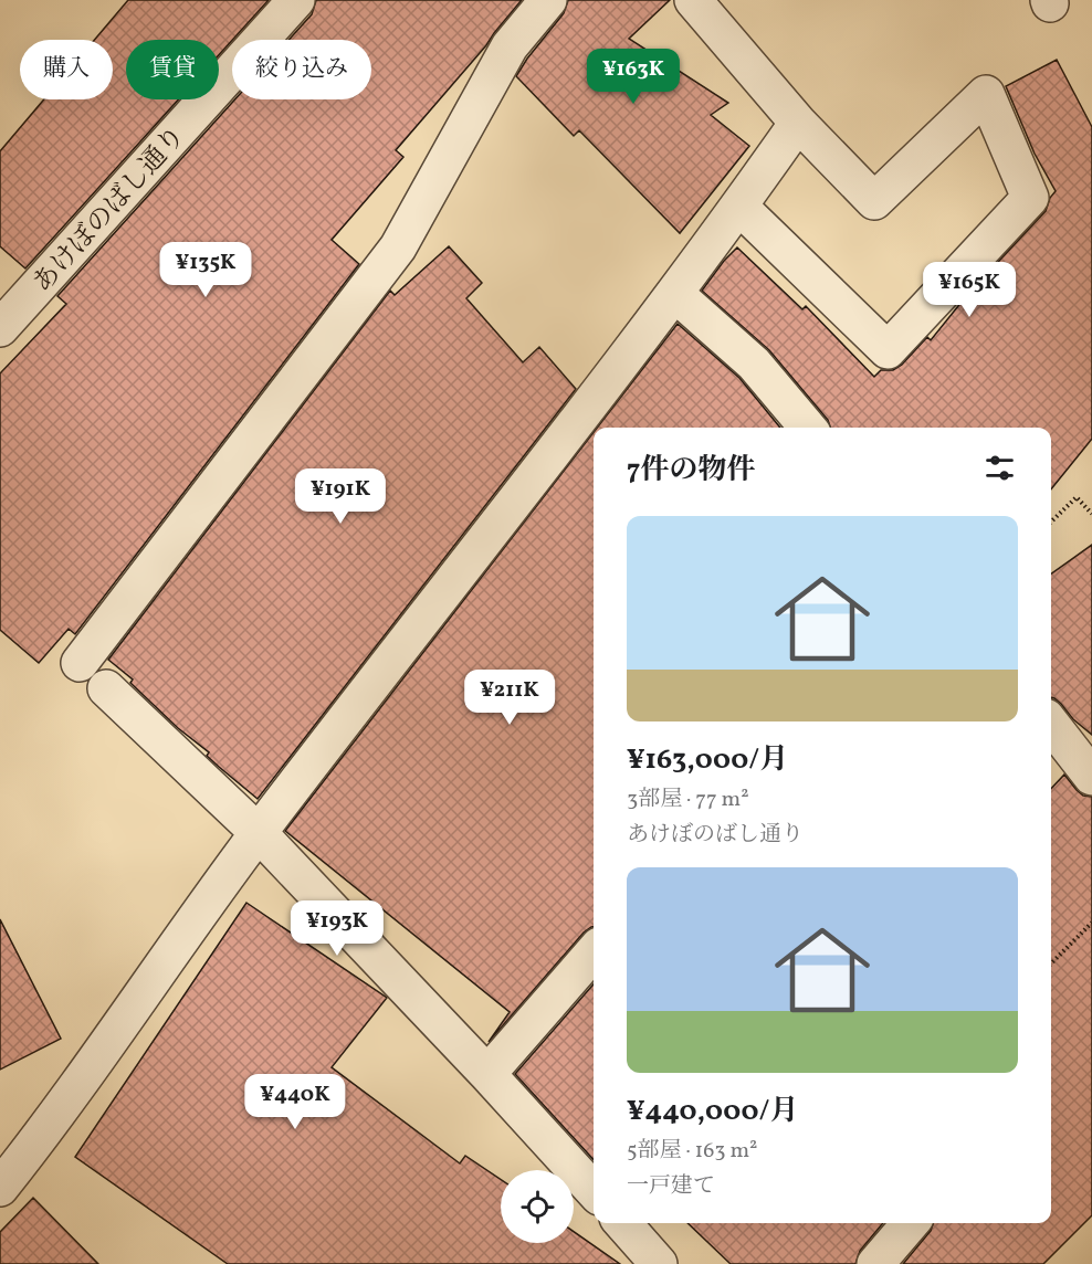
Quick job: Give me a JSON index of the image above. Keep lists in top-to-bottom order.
{
  "streets": {
    "street": ["あけぼのばし通り"]
  },
  "page": {
    "chip": ["購入", "賃貸", "絞り込み"],
    "price": [
      "¥163K",
      "¥135K",
      "¥165K",
      "¥191K",
      "¥211K",
      "¥193K",
      "¥440K"
    ],
    "heading": "7件の物件",
    "list": [
      {
        "name": "¥163,000/月",
        "note": "3部屋 · 77 m² · あけぼのばし通り"
      },
      {
        "name": "¥440,000/月",
        "note": "5部屋 · 163 m² · 一戸建て"
      }
    ]
  }
}
